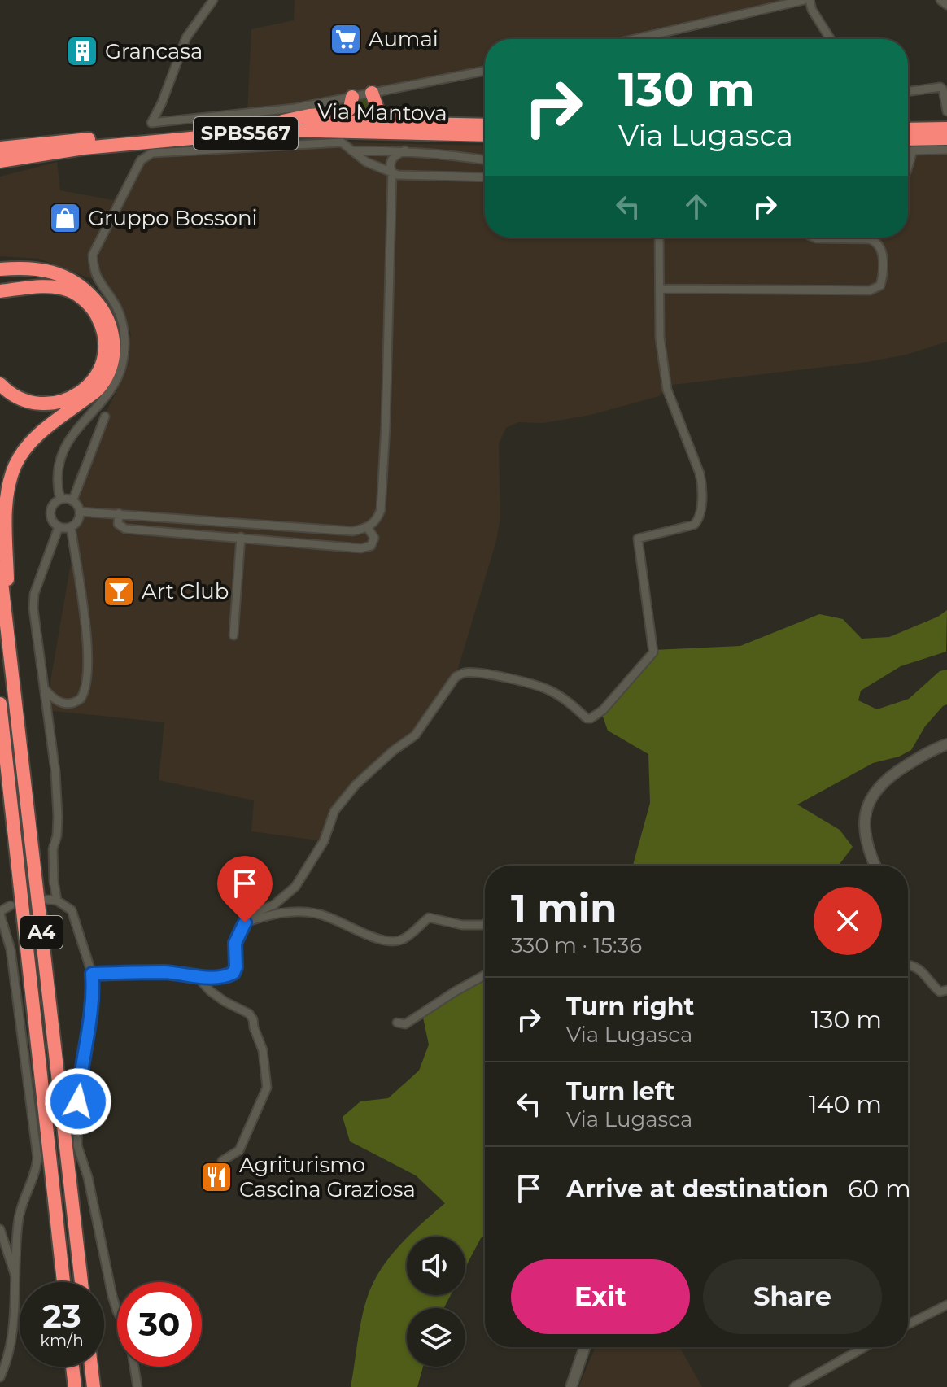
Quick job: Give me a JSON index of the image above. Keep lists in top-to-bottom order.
{
  "streets": {
    "highway": ["Via Mantova", "SPBS567", "A4"]
  },
  "places": {
    "supermarket": ["Aumai"],
    "building": ["Grancasa"],
    "shop": ["Gruppo Bossoni"],
    "bar": ["Art Club"],
    "restaurant": ["Agriturismo Cascina Graziosa"]
  },
  "page": {
    "turn": ["130 m", "Via Lugasca"],
    "heading": ["1 min", "330 m · 15:36"],
    "list": [
      {
        "name": "Turn right",
        "note": "Via Lugasca",
        "value": "130 m"
      },
      {
        "name": "Turn left",
        "note": "Via Lugasca",
        "value": "140 m"
      },
      {
        "name": "Arrive at destination",
        "value": "60 m"
      }
    ],
    "buttons": ["Exit", "Share"],
    "speed": "23 km/h",
    "limit": "30"
  }
}
